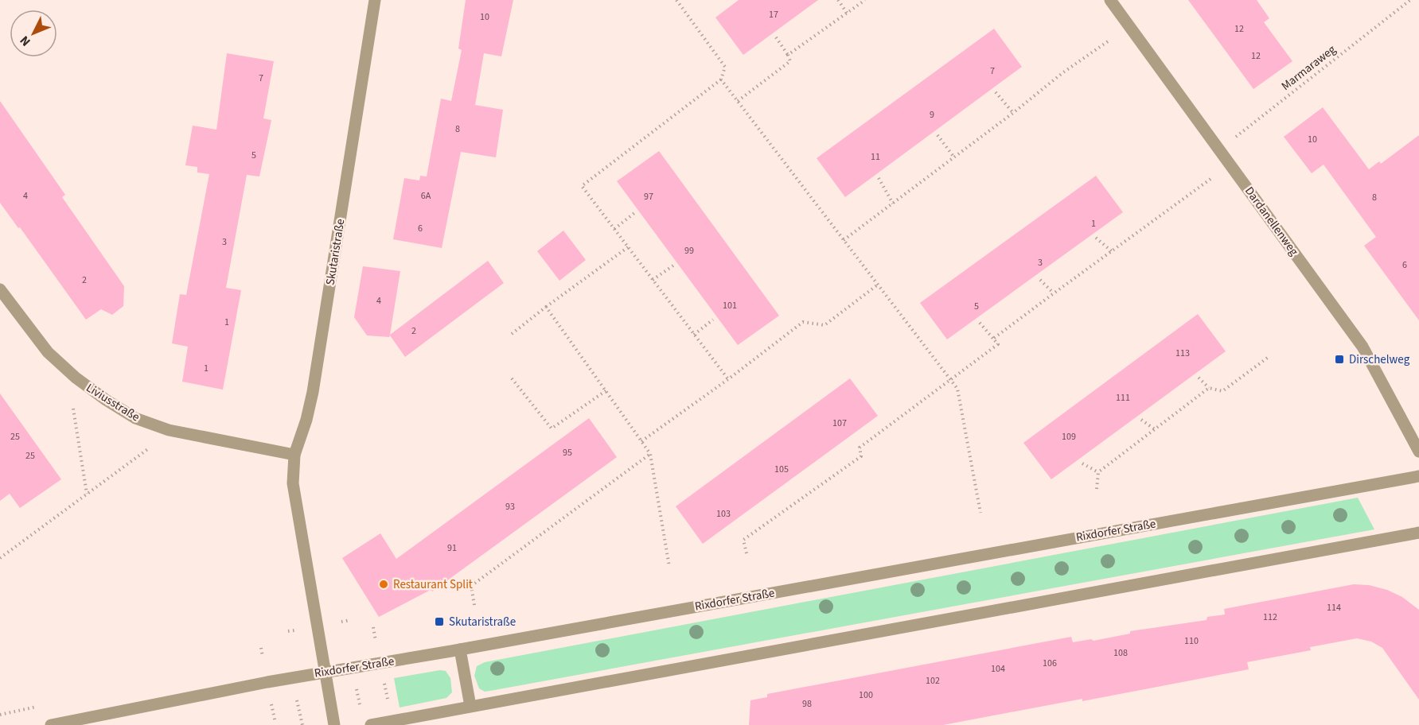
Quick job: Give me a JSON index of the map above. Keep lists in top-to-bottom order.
{
  "streets": {
    "street": [
      "Dardanellenweg",
      "Skutaristraße",
      "Liviusstraße",
      "Rixdorfer Straße"
    ],
    "path": ["Marmaraweg"]
  },
  "crossings": [
    ["Marmaraweg", "Dardanellenweg"],
    ["Skutaristraße", "Liviusstraße"],
    ["Skutaristraße", "Rixdorfer Straße"]
  ],
  "places": {
    "transit": ["Dirschelweg", "Skutaristraße"],
    "other": ["Restaurant Split"]
  },
  "house_numbers": [
    "17",
    "10",
    "12",
    "12",
    "7",
    "7",
    "9",
    "8",
    "10",
    "5",
    "11",
    "4",
    "6A",
    "97",
    "8",
    "1",
    "6",
    "3",
    "99",
    "3",
    "6",
    "2",
    "4",
    "101",
    "5",
    "1",
    "2",
    "113",
    "1",
    "111",
    "107",
    "25",
    "109",
    "95",
    "25",
    "105",
    "93",
    "103",
    "91",
    "114",
    "112",
    "110",
    "108",
    "106",
    "104",
    "102",
    "100",
    "98"
  ],
  "north": "bottom left"
}
